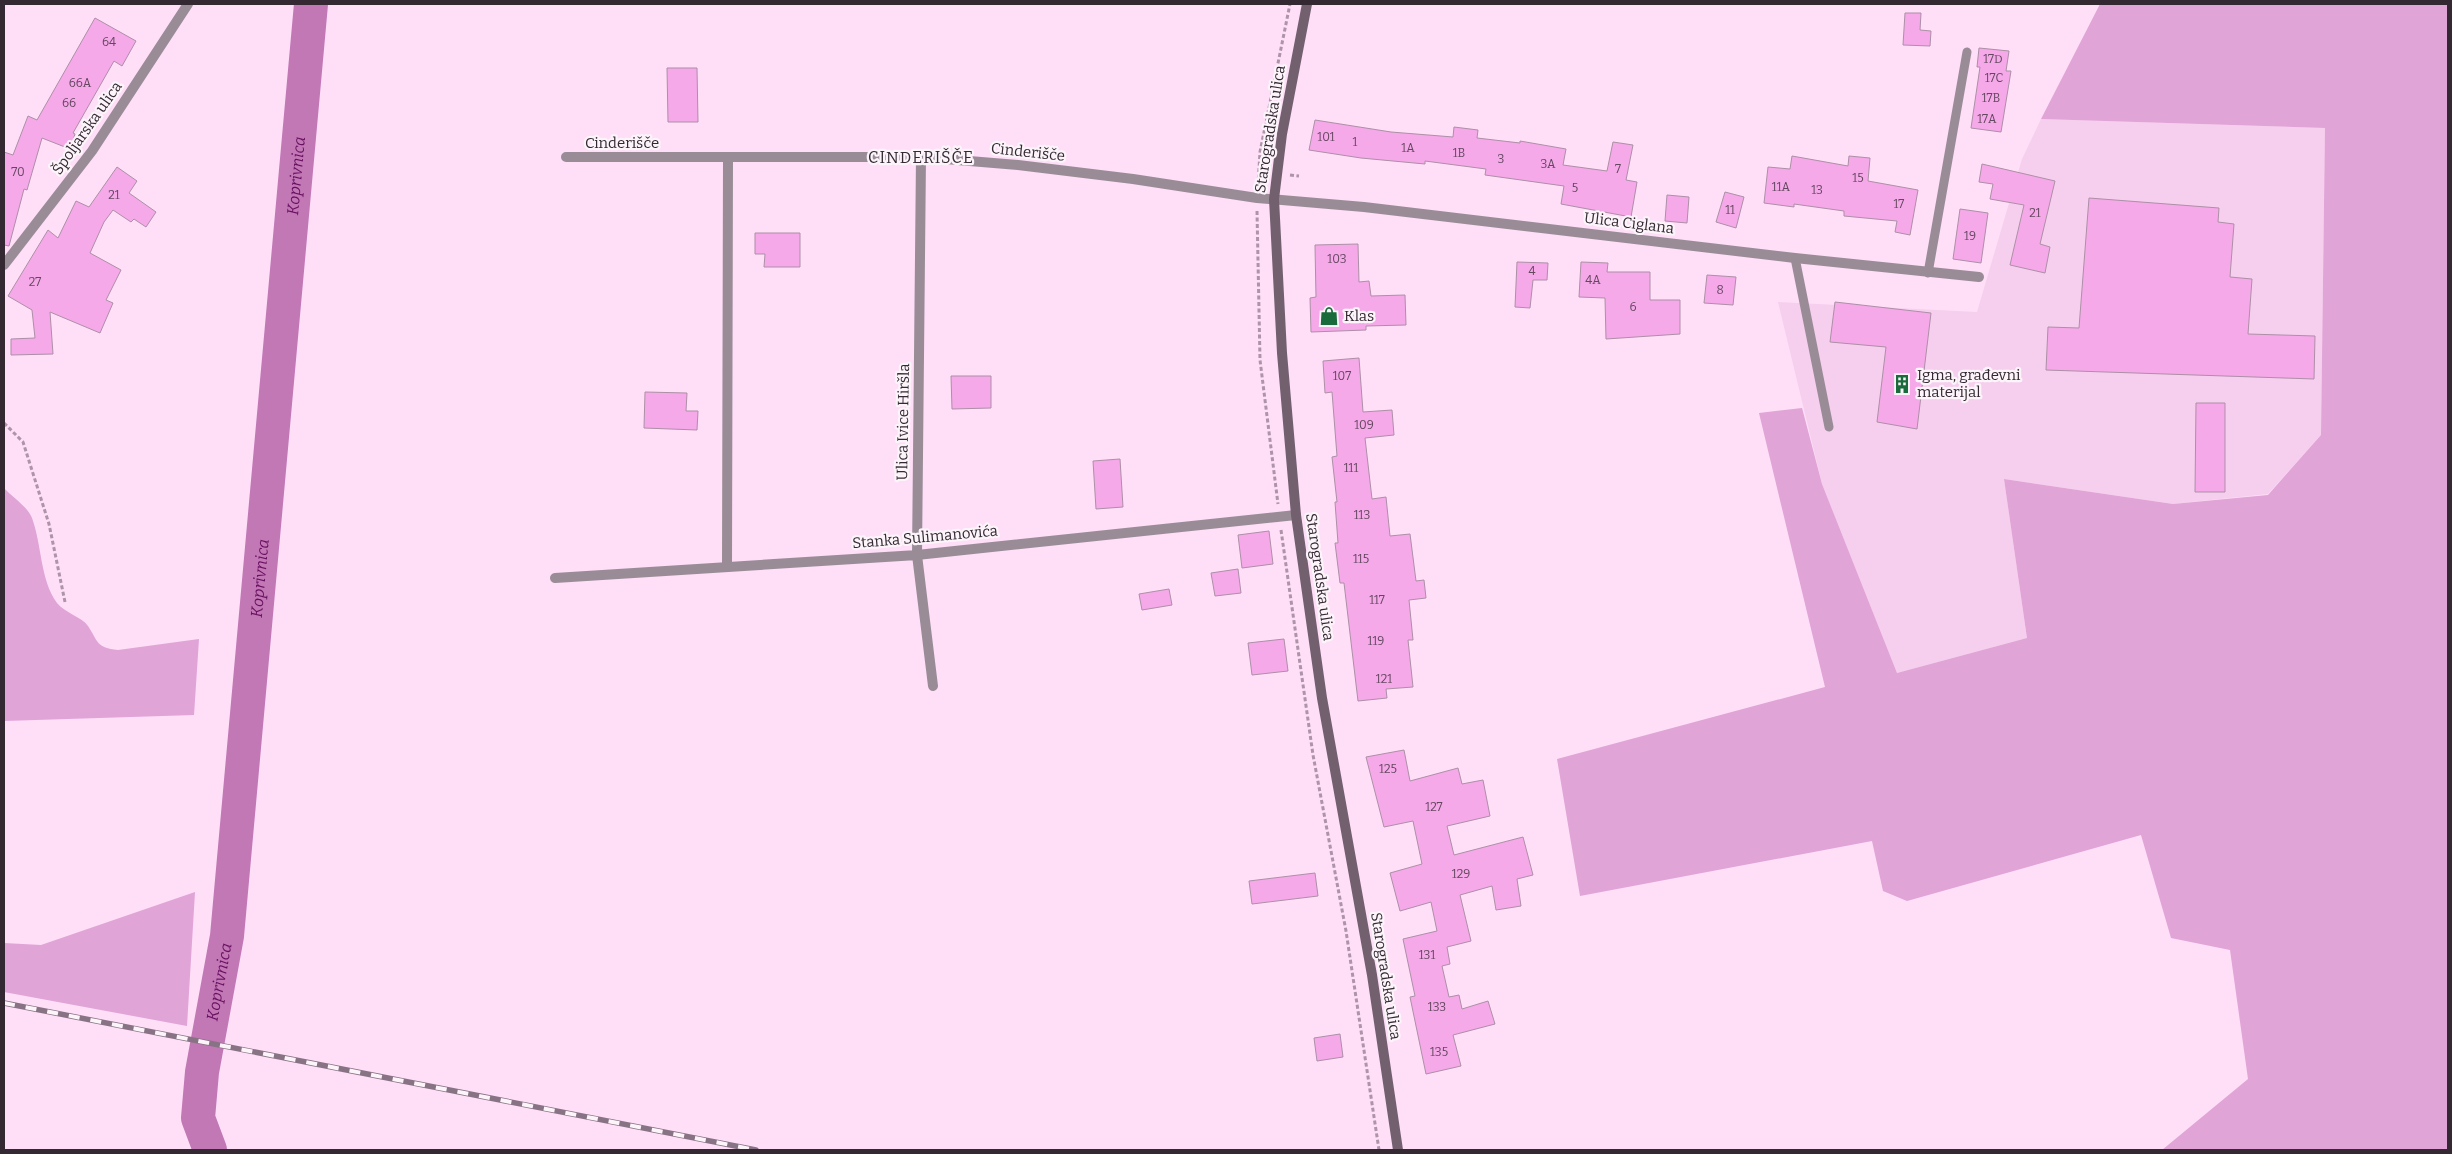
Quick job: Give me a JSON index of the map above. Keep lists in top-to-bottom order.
{
  "streets": {
    "main road": ["Starogradska ulica"],
    "street": [
      "Špoljarska ulica",
      "Cinderišče",
      "Ulica Ciglana",
      "Ulica Ivice Hiršla",
      "Stanka Sulimanovića"
    ]
  },
  "crossings": [
    ["Starogradska ulica", "Cinderišče"],
    ["Starogradska ulica", "Ulica Ciglana"],
    ["Starogradska ulica", "Stanka Sulimanovića"],
    ["Cinderišče", "Ulica Ciglana"],
    ["Cinderišče", "Ulica Ivice Hiršla"],
    ["Ulica Ivice Hiršla", "Stanka Sulimanovića"]
  ],
  "districts": ["CINDERIŠČE"],
  "water": ["Koprivnica"],
  "places": {
    "shop": ["Klas"],
    "building": ["Igma, građevni materijal"]
  },
  "house_numbers": [
    "64",
    "17D",
    "17C",
    "66A",
    "17B",
    "66",
    "17A",
    "101",
    "1",
    "1A",
    "1B",
    "3",
    "3A",
    "7",
    "70",
    "15",
    "11A",
    "5",
    "13",
    "21",
    "17",
    "11",
    "21",
    "19",
    "103",
    "4",
    "4A",
    "27",
    "8",
    "6",
    "107",
    "109",
    "111",
    "113",
    "115",
    "117",
    "119",
    "121",
    "125",
    "127",
    "129",
    "131",
    "133",
    "135"
  ]
}
